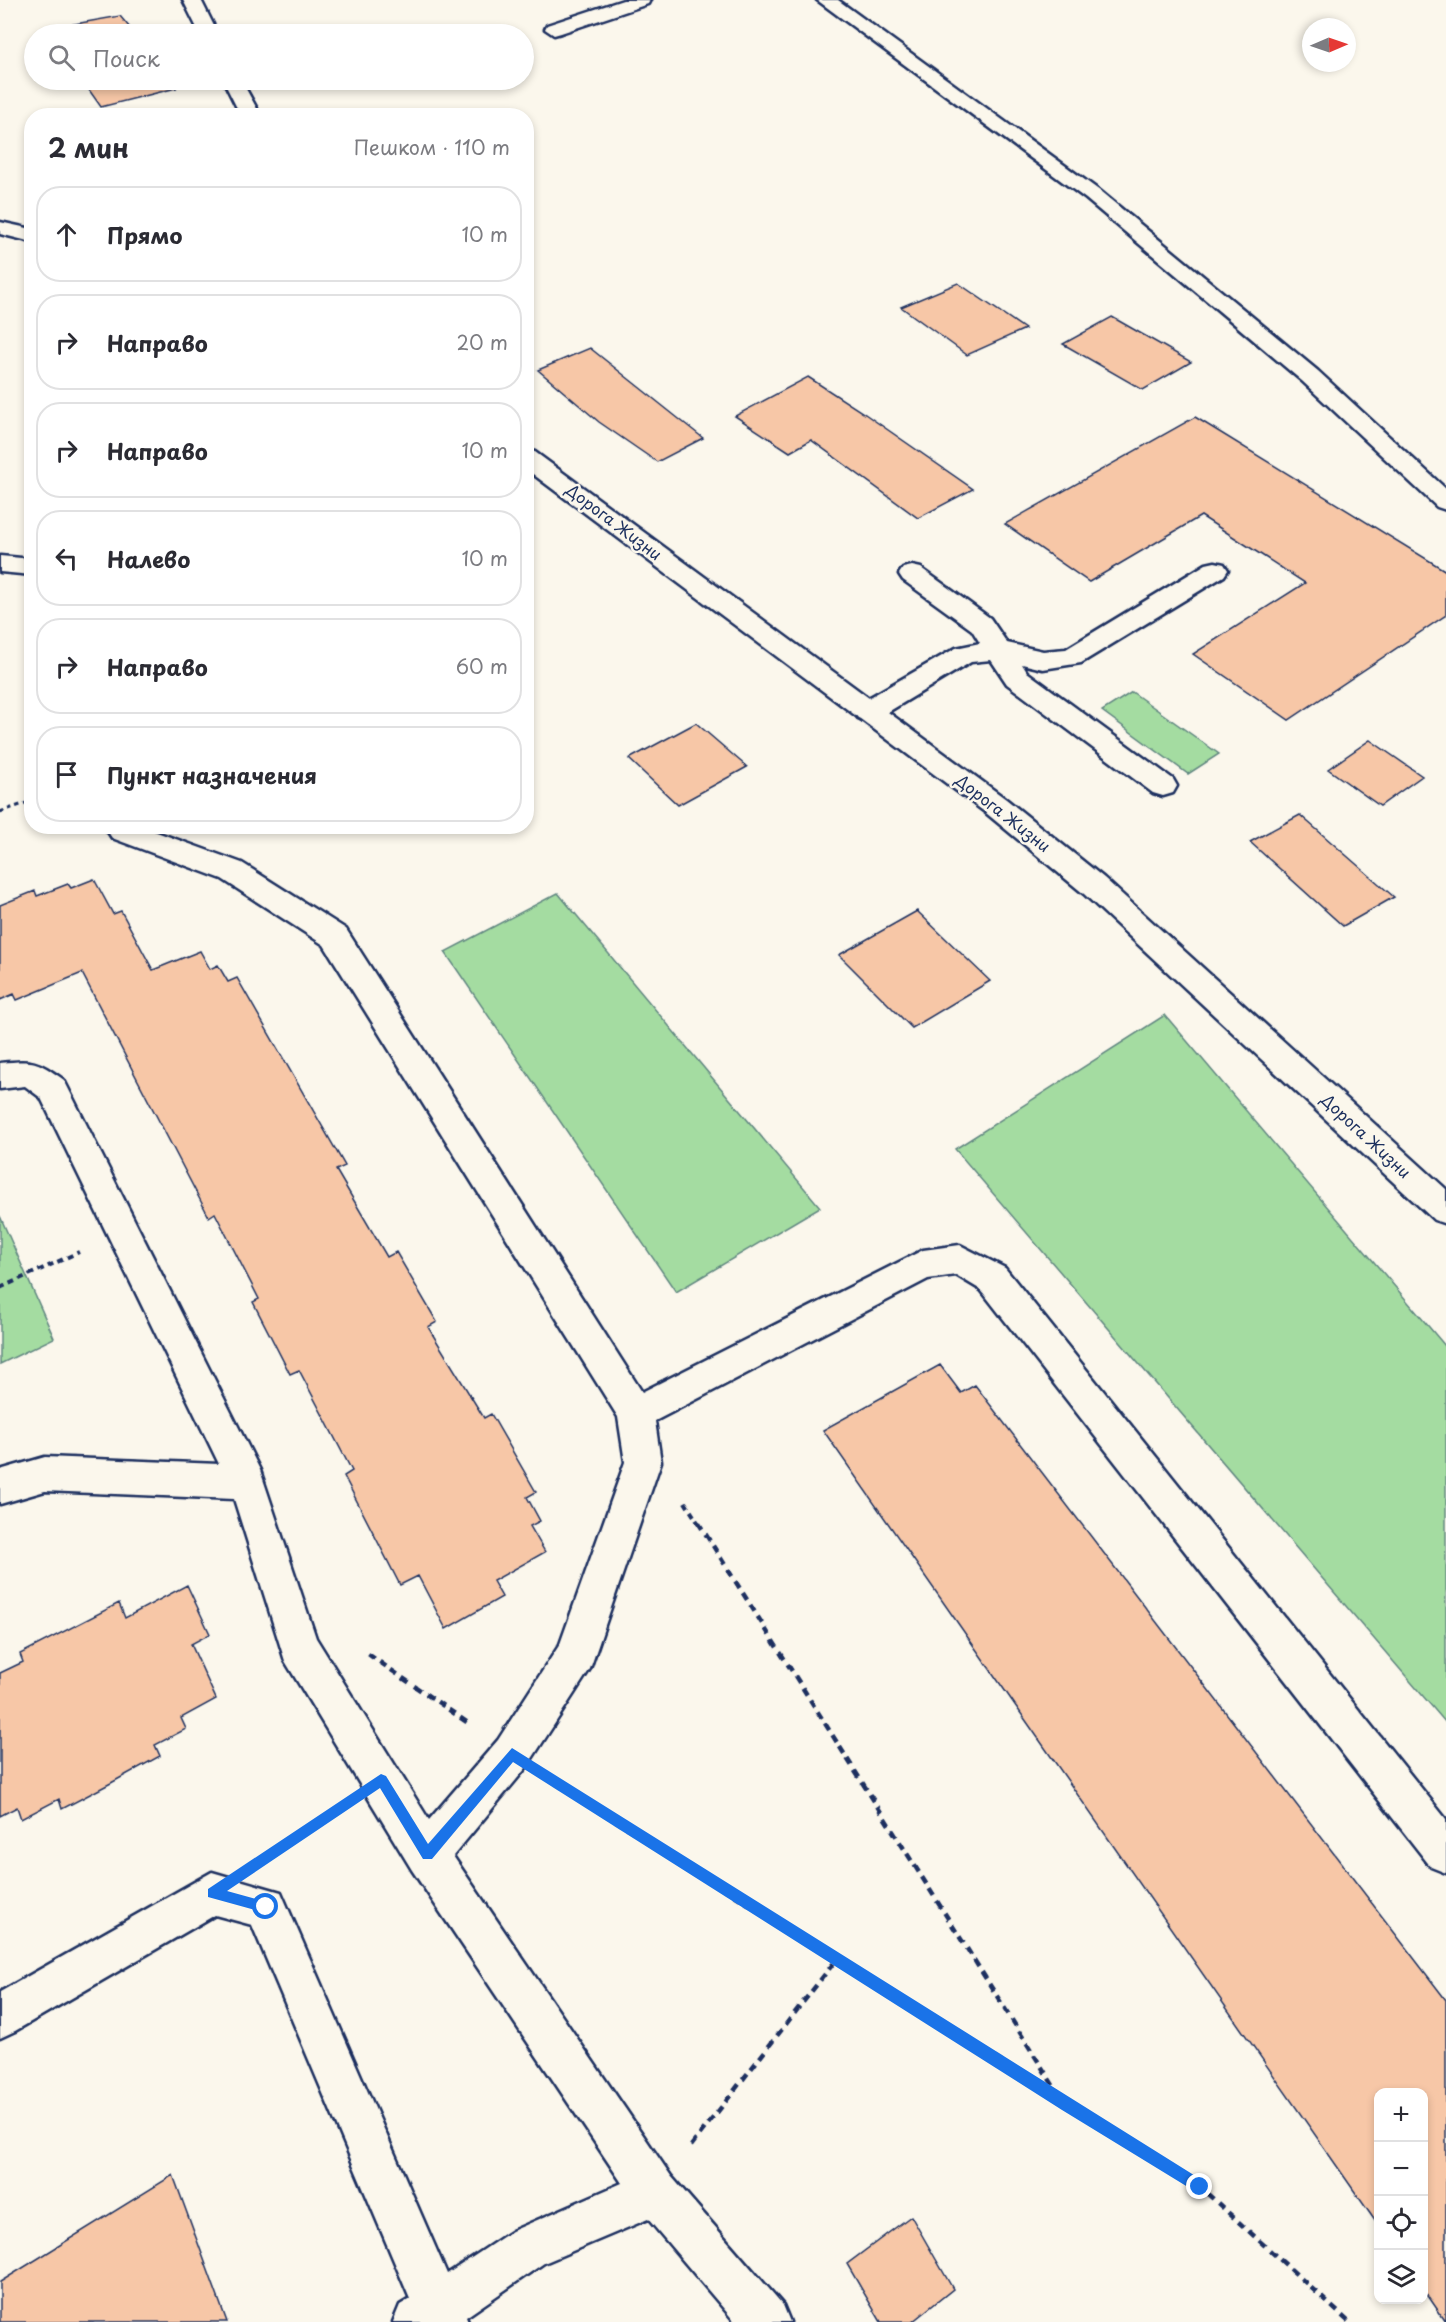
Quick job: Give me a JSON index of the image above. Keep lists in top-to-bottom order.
{
  "streets": {
    "main road": ["Дорога Жизни"]
  },
  "north": "right",
  "page": {
    "search": "Поиск",
    "heading": ["2 мин", "Пешком · 110 m"],
    "list": [
      ["Прямо", "10 m"],
      ["Направо", "20 m"],
      ["Направо", "10 m"],
      ["Налево", "10 m"],
      ["Направо", "60 m"],
      "Пункт назначения"
    ],
    "map_buttons": ["+", "−"]
  }
}
